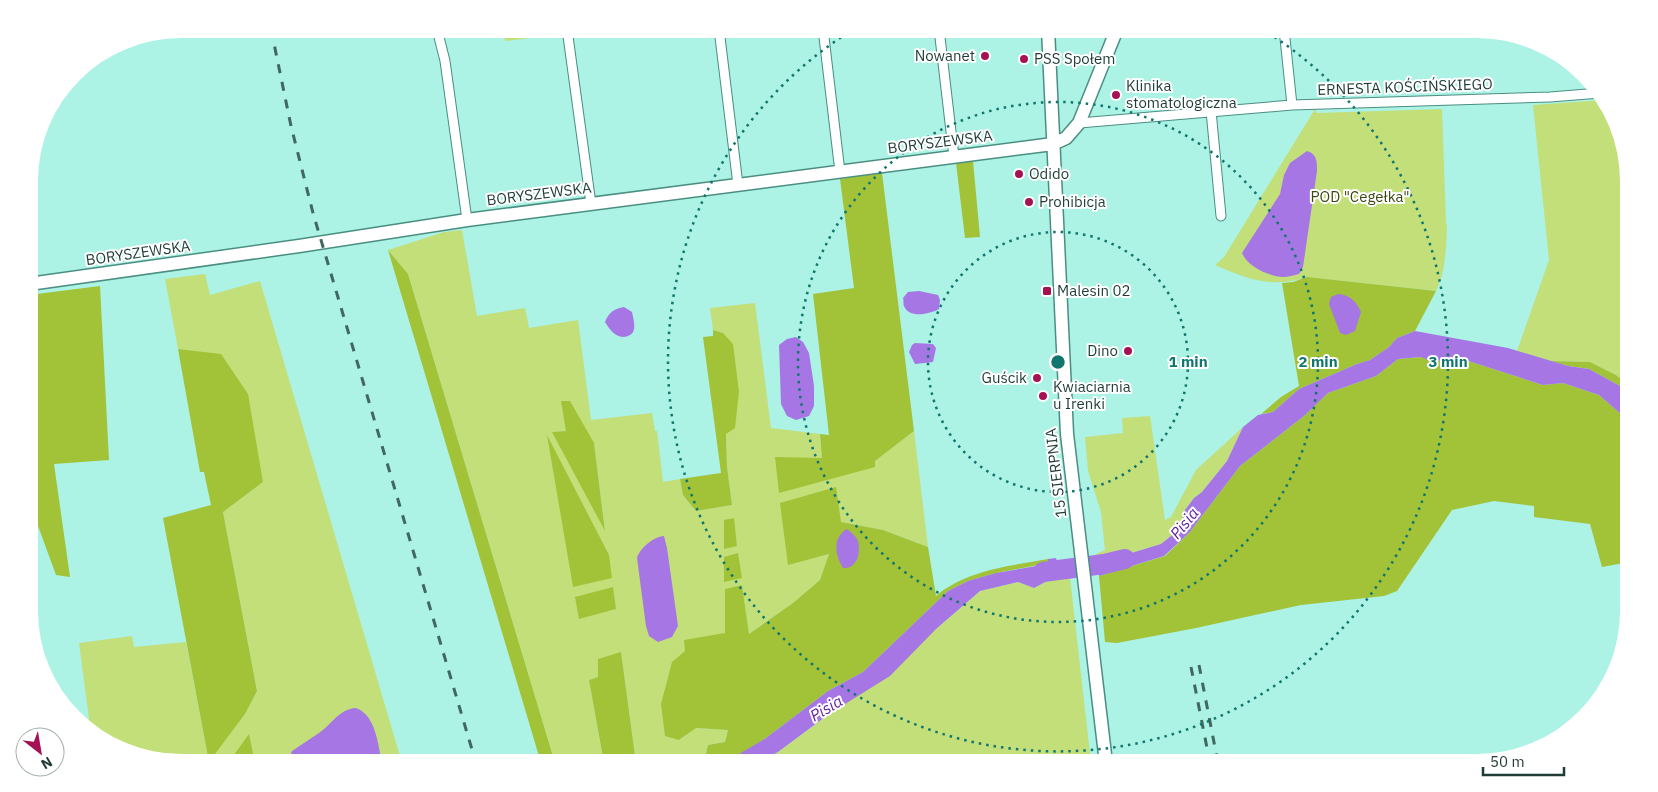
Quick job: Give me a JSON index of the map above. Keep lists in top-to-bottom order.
{
  "streets": {
    "street": ["ERNESTA KOŚCIŃSKIEGO", "BORYSZEWSKA", "15 SIERPNIA"]
  },
  "crossings": [
    ["BORYSZEWSKA", "15 SIERPNIA"]
  ],
  "water": ["Pisia"],
  "parks": ["POD \"Cegełka\""],
  "places": {
    "other": [
      "Nowanet",
      "PSS Społem",
      "Klinika stomatologiczna",
      "Odido",
      "Prohibicja",
      "Dino",
      "Guścik",
      "Kwiaciarnia u Irenki"
    ],
    "transit": ["Malesin 02"]
  },
  "scale_bar": "50 m",
  "north": "bottom right",
  "rings": ["1 min", "2 min", "3 min"]
}
